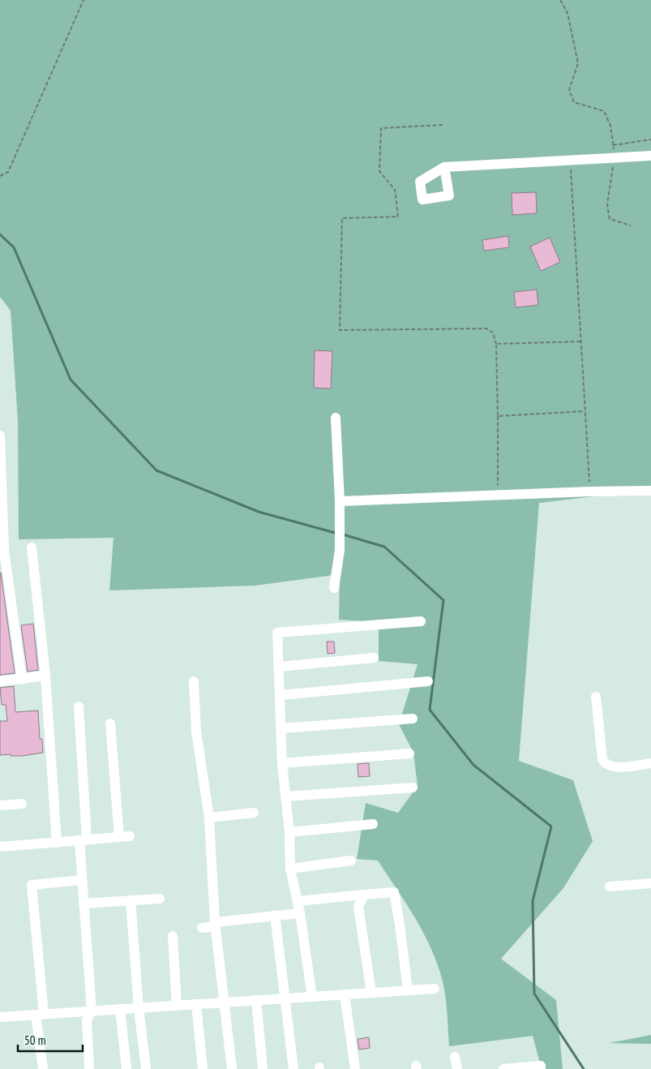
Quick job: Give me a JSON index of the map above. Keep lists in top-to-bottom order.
{
  "scale_bar": "50 m"
}
